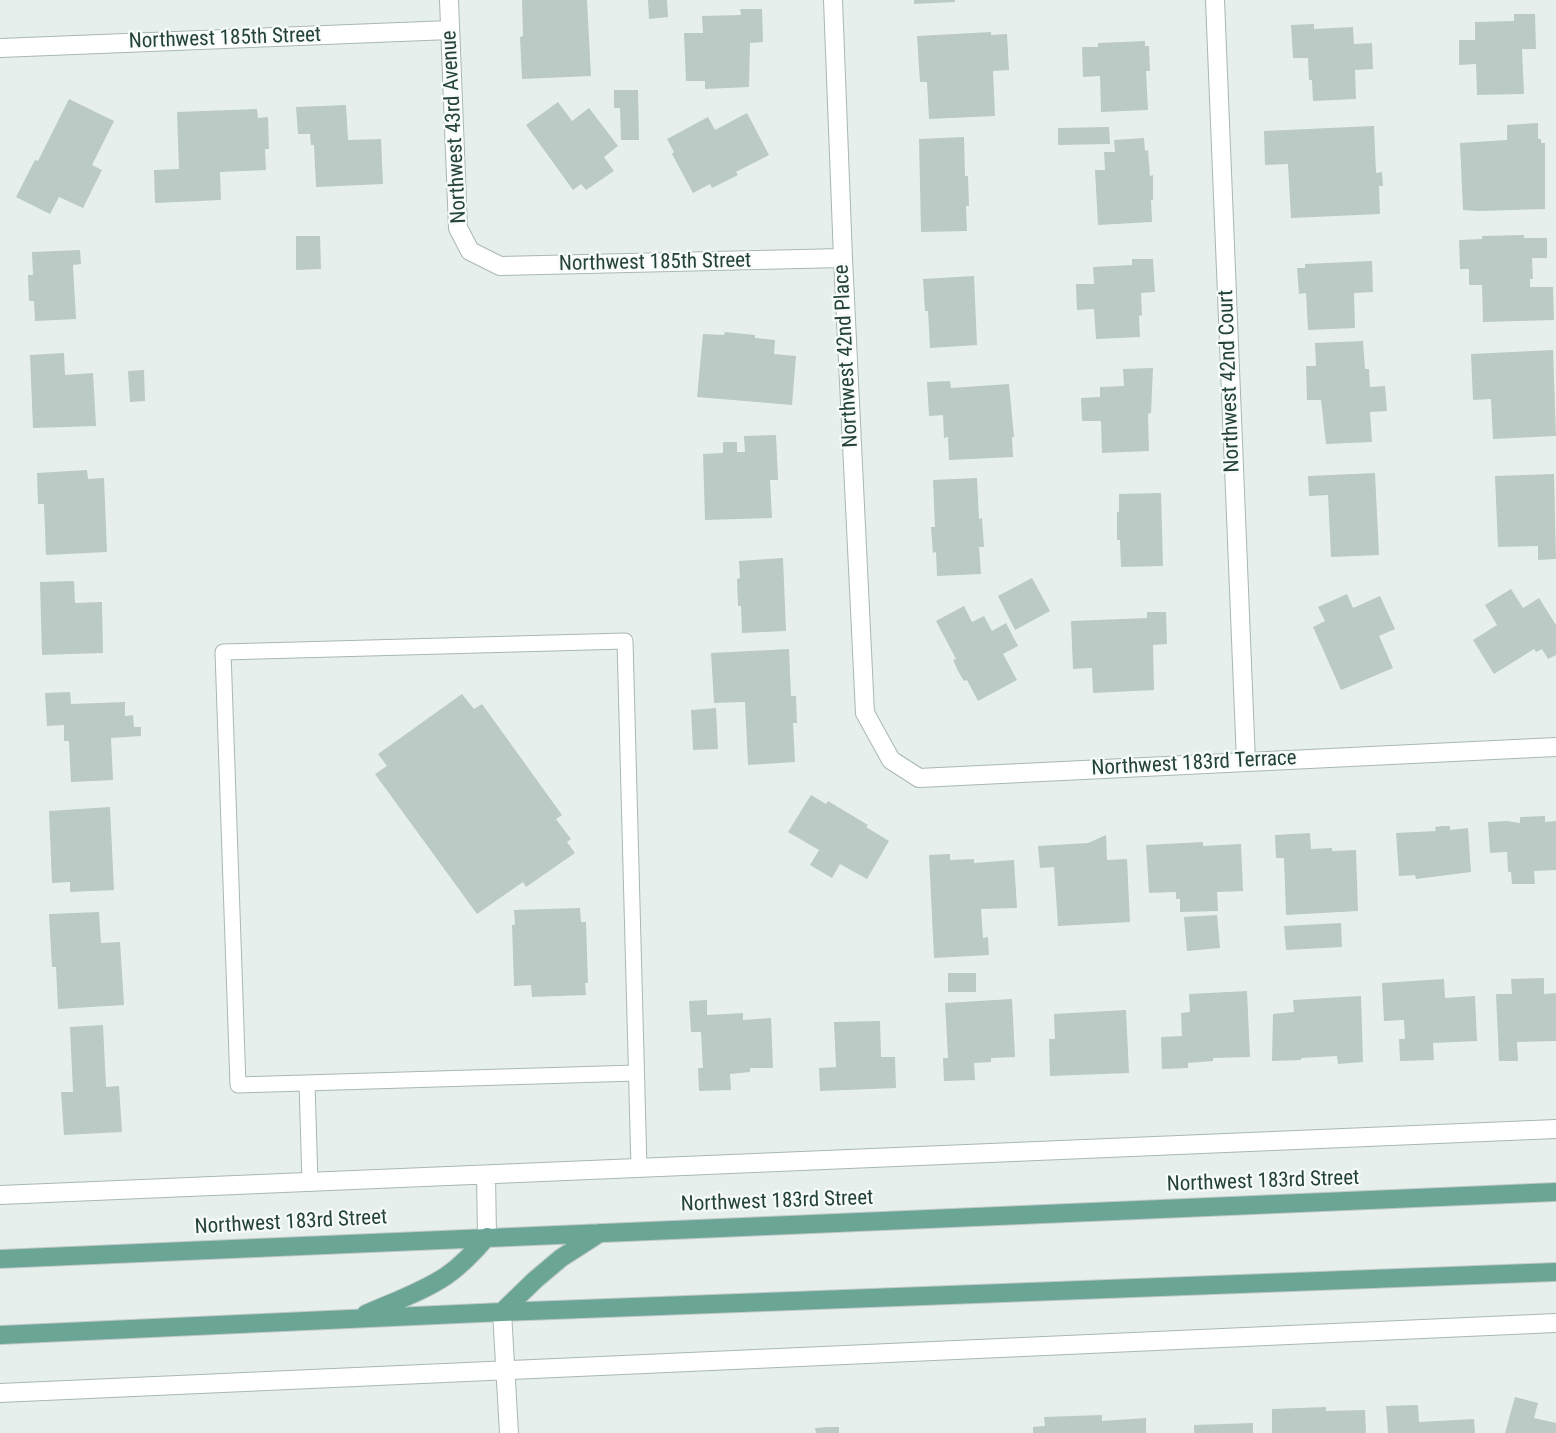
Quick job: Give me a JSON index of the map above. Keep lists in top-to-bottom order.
{
  "streets": {
    "main road": ["Northwest 183rd Street"],
    "street": [
      "Northwest 185th Street",
      "Northwest 43rd Avenue",
      "Northwest 42nd Place",
      "Northwest 42nd Court",
      "Northwest 183rd Terrace"
    ]
  },
  "crossings": [
    ["Northwest 185th Street", "Northwest 43rd Avenue"],
    ["Northwest 185th Street", "Northwest 42nd Place"],
    ["Northwest 42nd Place", "Northwest 183rd Terrace"],
    ["Northwest 42nd Court", "Northwest 183rd Terrace"]
  ]
}
